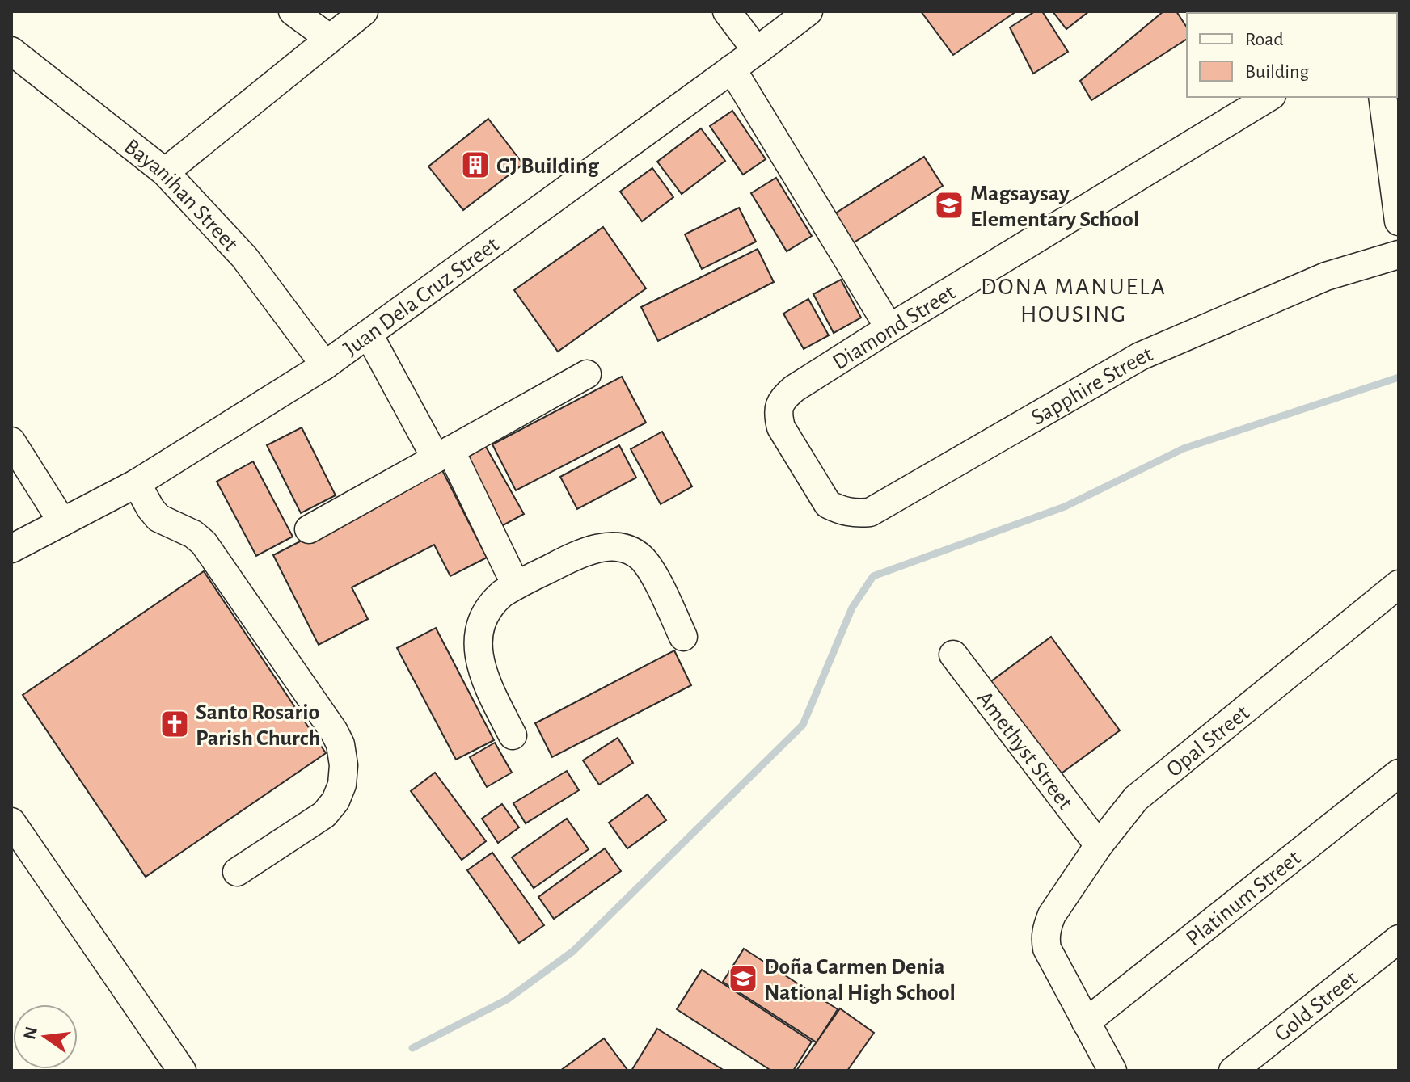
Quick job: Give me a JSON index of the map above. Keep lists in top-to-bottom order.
{
  "streets": {
    "street": [
      "Bayanihan Street",
      "Juan Dela Cruz Street",
      "Diamond Street",
      "Sapphire Street",
      "Opal Street",
      "Amethyst Street",
      "Platinum Street",
      "Gold Street"
    ]
  },
  "crossings": [
    ["Bayanihan Street", "Juan Dela Cruz Street"],
    ["Diamond Street", "Sapphire Street"],
    ["Opal Street", "Amethyst Street"],
    ["Opal Street", "Platinum Street"]
  ],
  "districts": ["DONA MANUELA HOUSING"],
  "places": {
    "building": ["GJ Building"],
    "school or university": ["Magsaysay Elementary School", "Doña Carmen Denia National High School"],
    "church": ["Santo Rosario Parish Church"]
  },
  "legend": ["Road", "Building"],
  "north": "left"
}
